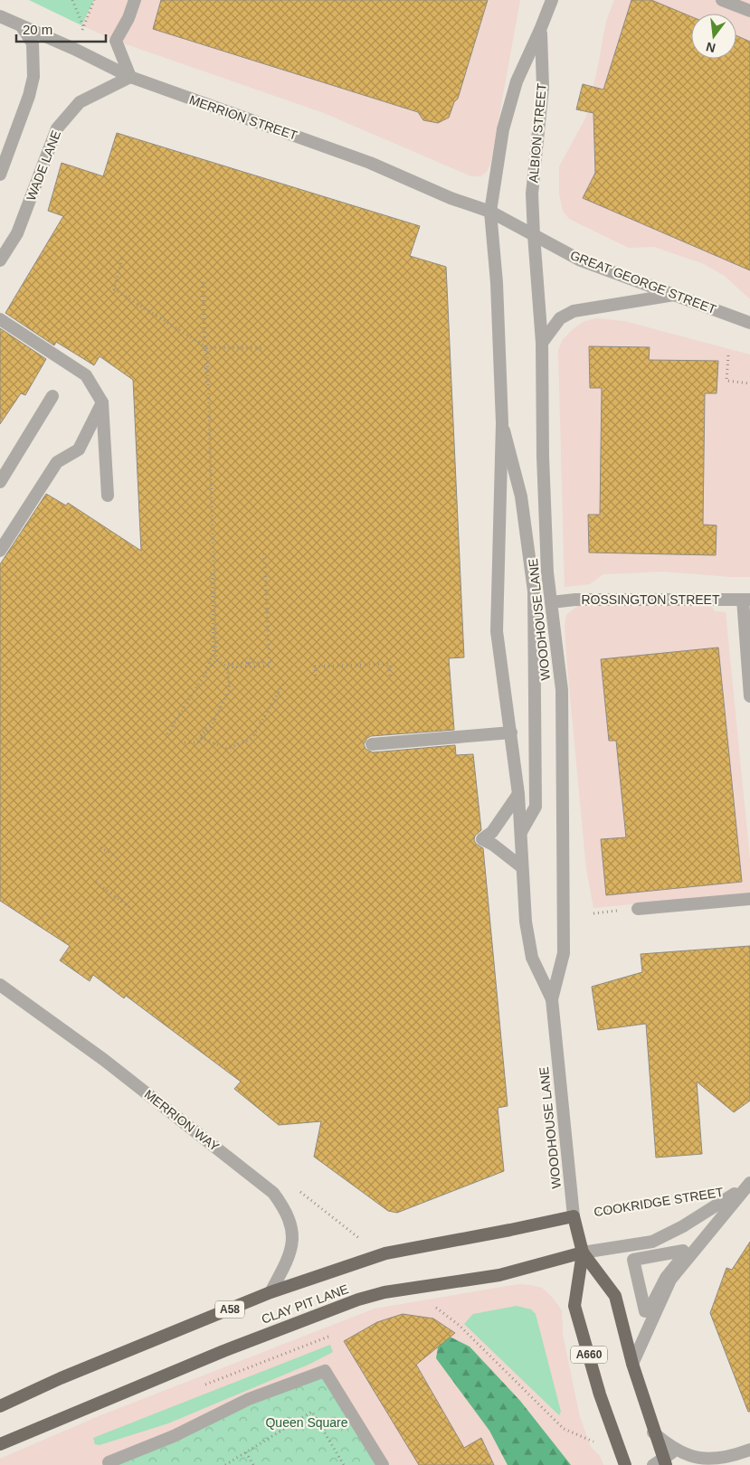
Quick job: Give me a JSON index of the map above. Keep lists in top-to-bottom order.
{
  "streets": {
    "highway": [
      "WOODHOUSE LANE",
      "CLAY PIT LANE",
      "A58",
      "A660"
    ],
    "street": [
      "MERRION STREET",
      "ALBION STREET",
      "WADE LANE",
      "GREAT GEORGE STREET",
      "ROSSINGTON STREET",
      "MERRION WAY",
      "COOKRIDGE STREET"
    ]
  },
  "crossings": [
    ["MERRION STREET", "ALBION STREET"],
    ["MERRION STREET", "WADE LANE"],
    ["MERRION STREET", "GREAT GEORGE STREET"],
    ["MERRION STREET", "WOODHOUSE LANE"],
    ["ALBION STREET", "GREAT GEORGE STREET"],
    ["ALBION STREET", "WOODHOUSE LANE"],
    ["GREAT GEORGE STREET", "WOODHOUSE LANE"],
    ["ROSSINGTON STREET", "WOODHOUSE LANE"],
    ["WOODHOUSE LANE", "COOKRIDGE STREET"],
    ["WOODHOUSE LANE", "CLAY PIT LANE"],
    ["MERRION WAY", "CLAY PIT LANE"],
    ["COOKRIDGE STREET", "CLAY PIT LANE"]
  ],
  "parks": ["Queen Square"],
  "scale_bar": "20 m",
  "north": "bottom"
}
